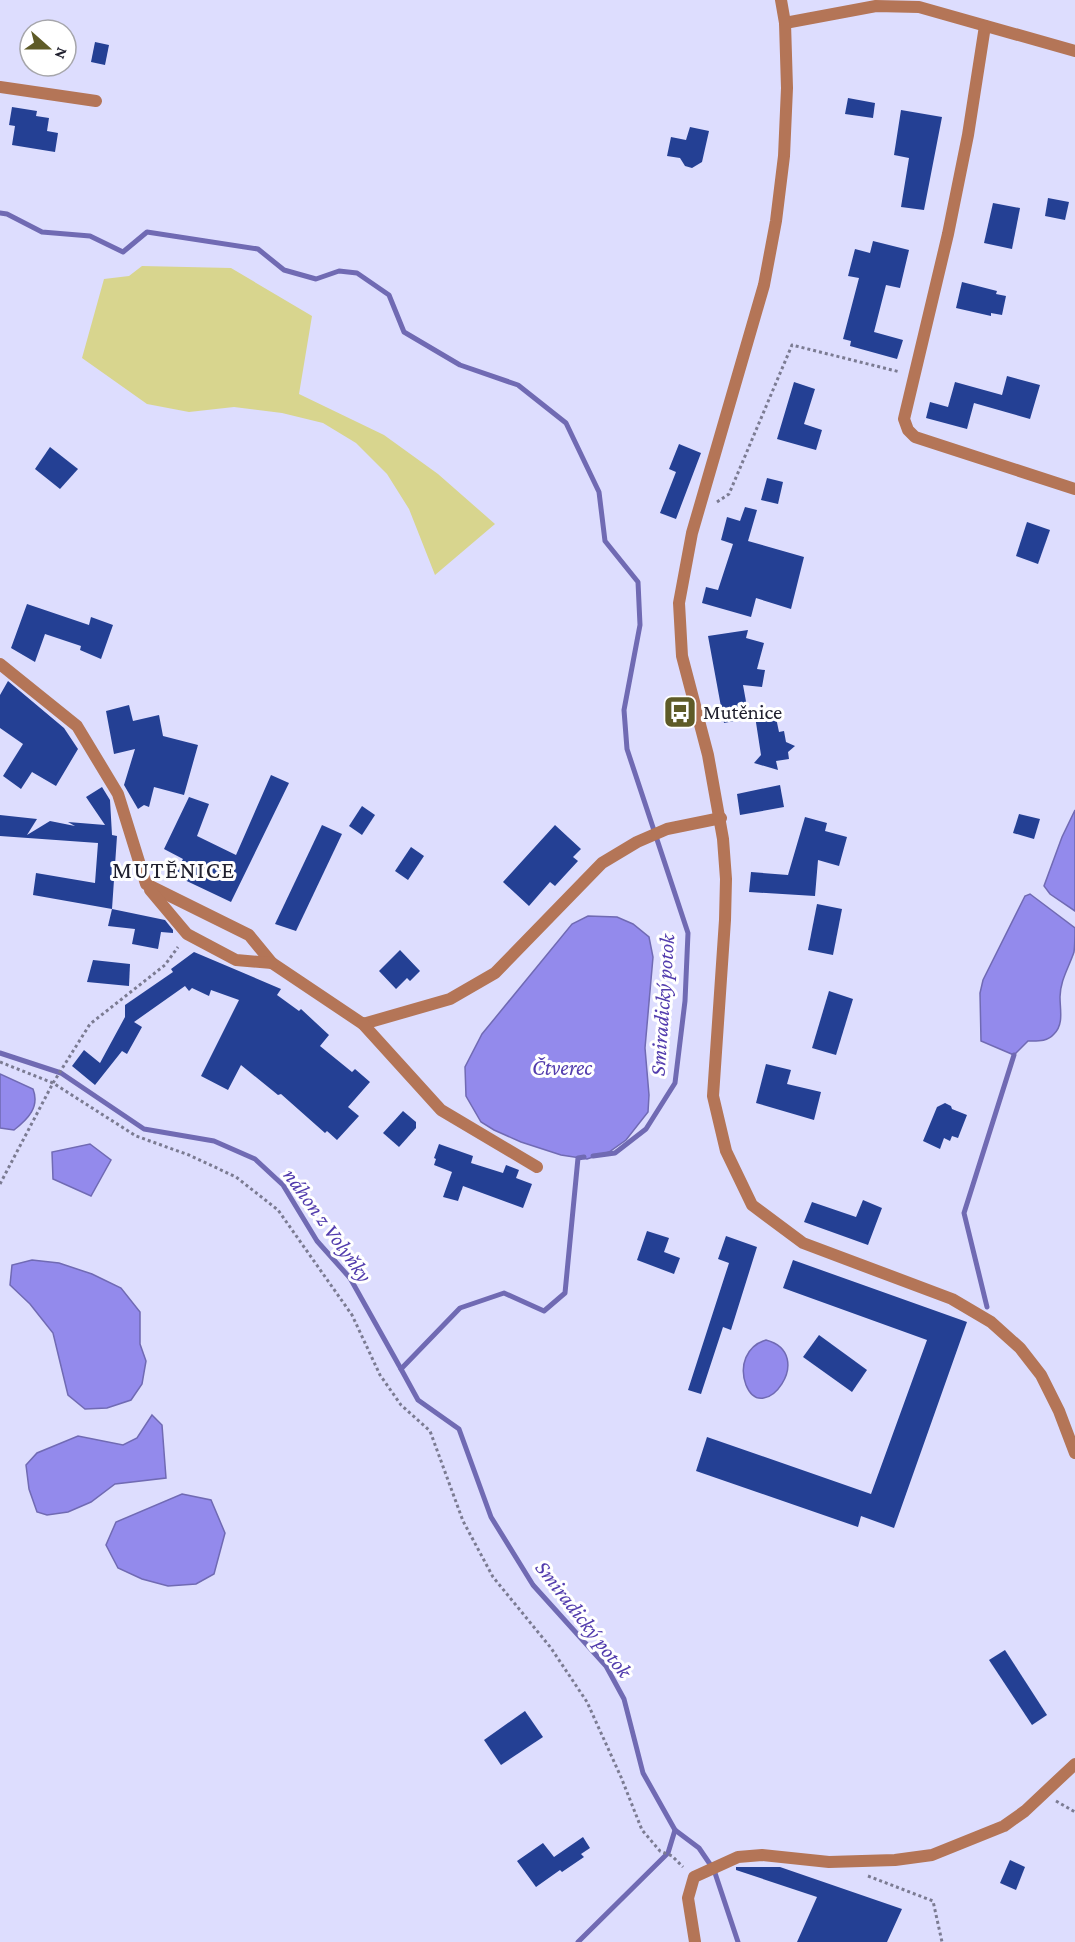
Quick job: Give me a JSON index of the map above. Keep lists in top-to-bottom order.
{
  "districts": ["MUTĚNICE"],
  "water": ["Smiradický potok", "Čtverec", "náhon z Volyňky"],
  "places": {
    "bus stop": ["Mutěnice"]
  },
  "north": "right"
}
